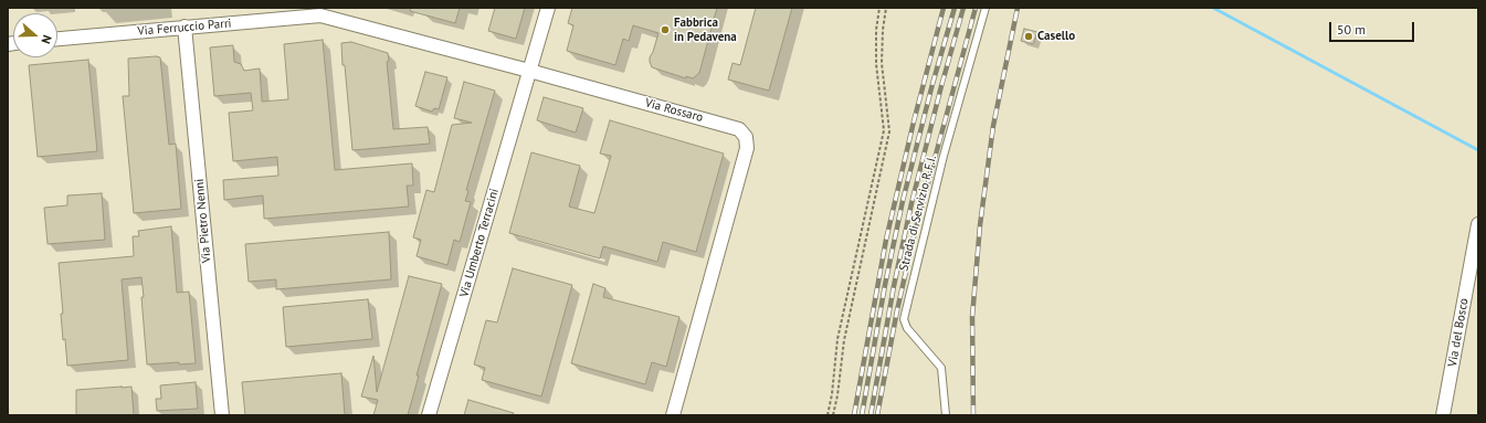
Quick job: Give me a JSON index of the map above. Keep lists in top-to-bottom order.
{
  "streets": {
    "street": [
      "Via Ferruccio Parri",
      "Via Rossaro",
      "Via Pietro Nenni",
      "Via Umberto Terracini",
      "Via del Bosco"
    ],
    "lane": ["Strada di Servizio R.F.I."]
  },
  "crossings": [
    ["Via Ferruccio Parri", "Via Rossaro"],
    ["Via Ferruccio Parri", "Via Pietro Nenni"],
    ["Via Rossaro", "Via Umberto Terracini"]
  ],
  "places": ["Fabbrica in Pedavena", "Casello"],
  "scale_bar": "50 m",
  "north": "right"
}
